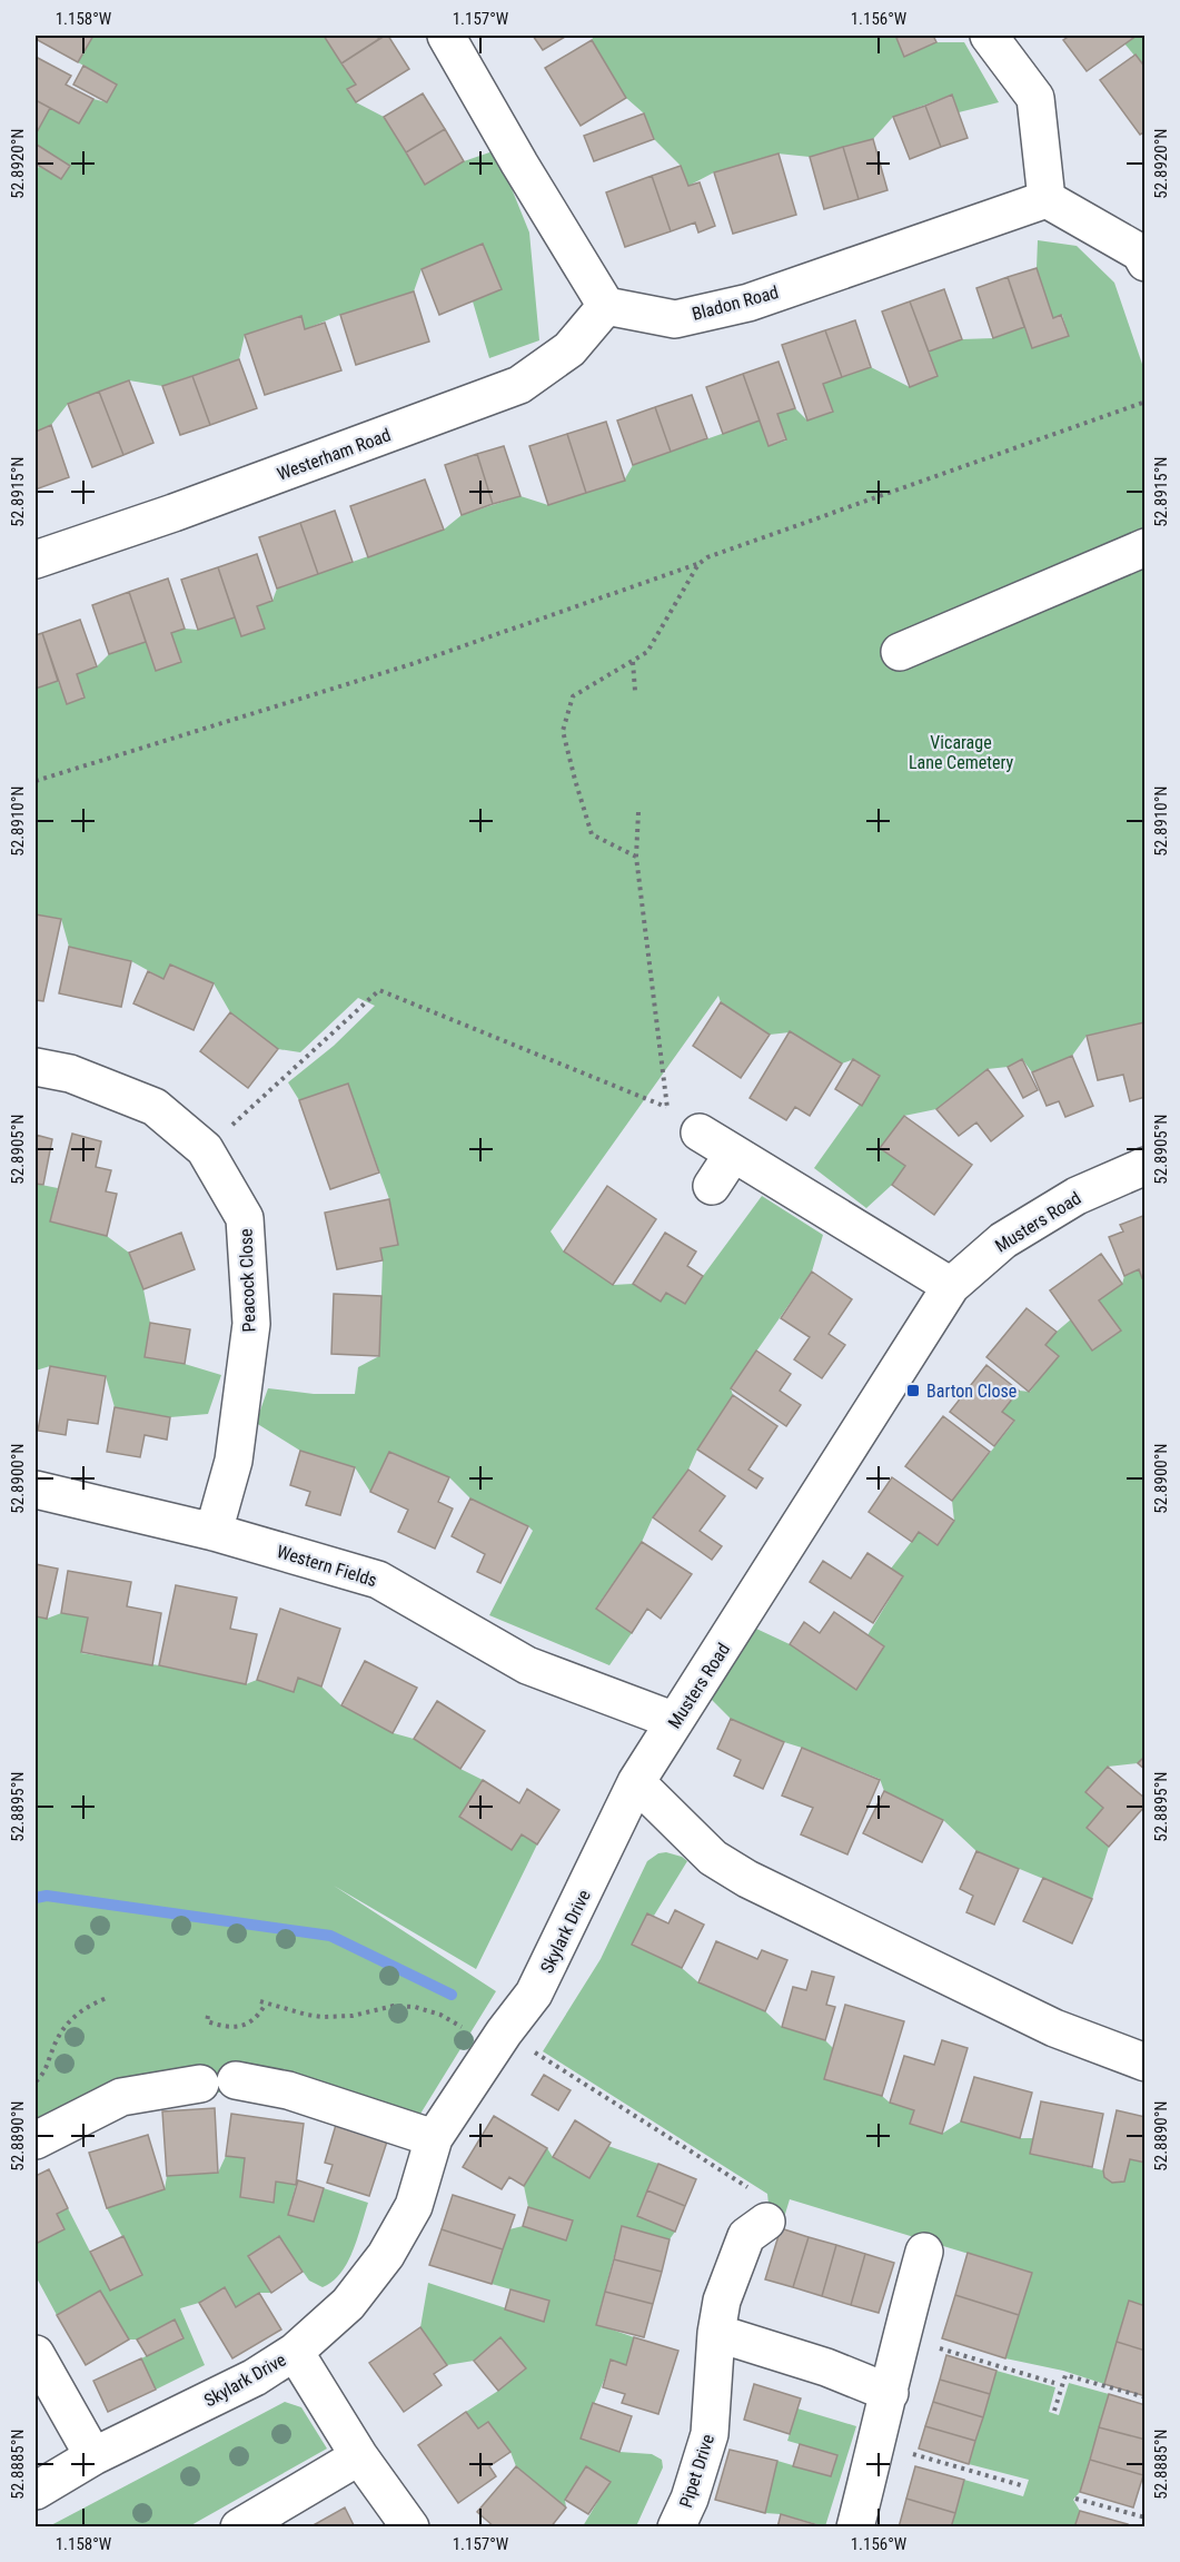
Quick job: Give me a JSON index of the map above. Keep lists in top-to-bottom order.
{
  "streets": {
    "street": [
      "Bladon Road",
      "Westerham Road",
      "Musters Road",
      "Peacock Close",
      "Western Fields",
      "Skylark Drive",
      "Pipet Drive"
    ]
  },
  "crossings": [
    ["Bladon Road", "Westerham Road"],
    ["Musters Road", "Western Fields"],
    ["Musters Road", "Skylark Drive"],
    ["Peacock Close", "Western Fields"]
  ],
  "parks": ["Vicarage Lane Cemetery"],
  "places": {
    "transit": ["Barton Close"]
  },
  "coordinates": [
    "1.158°W",
    "1.157°W",
    "1.156°W",
    "52.8920°N",
    "52.8915°N",
    "52.8910°N",
    "52.8905°N",
    "52.8900°N",
    "52.8895°N",
    "52.8890°N",
    "52.8885°N"
  ]
}
